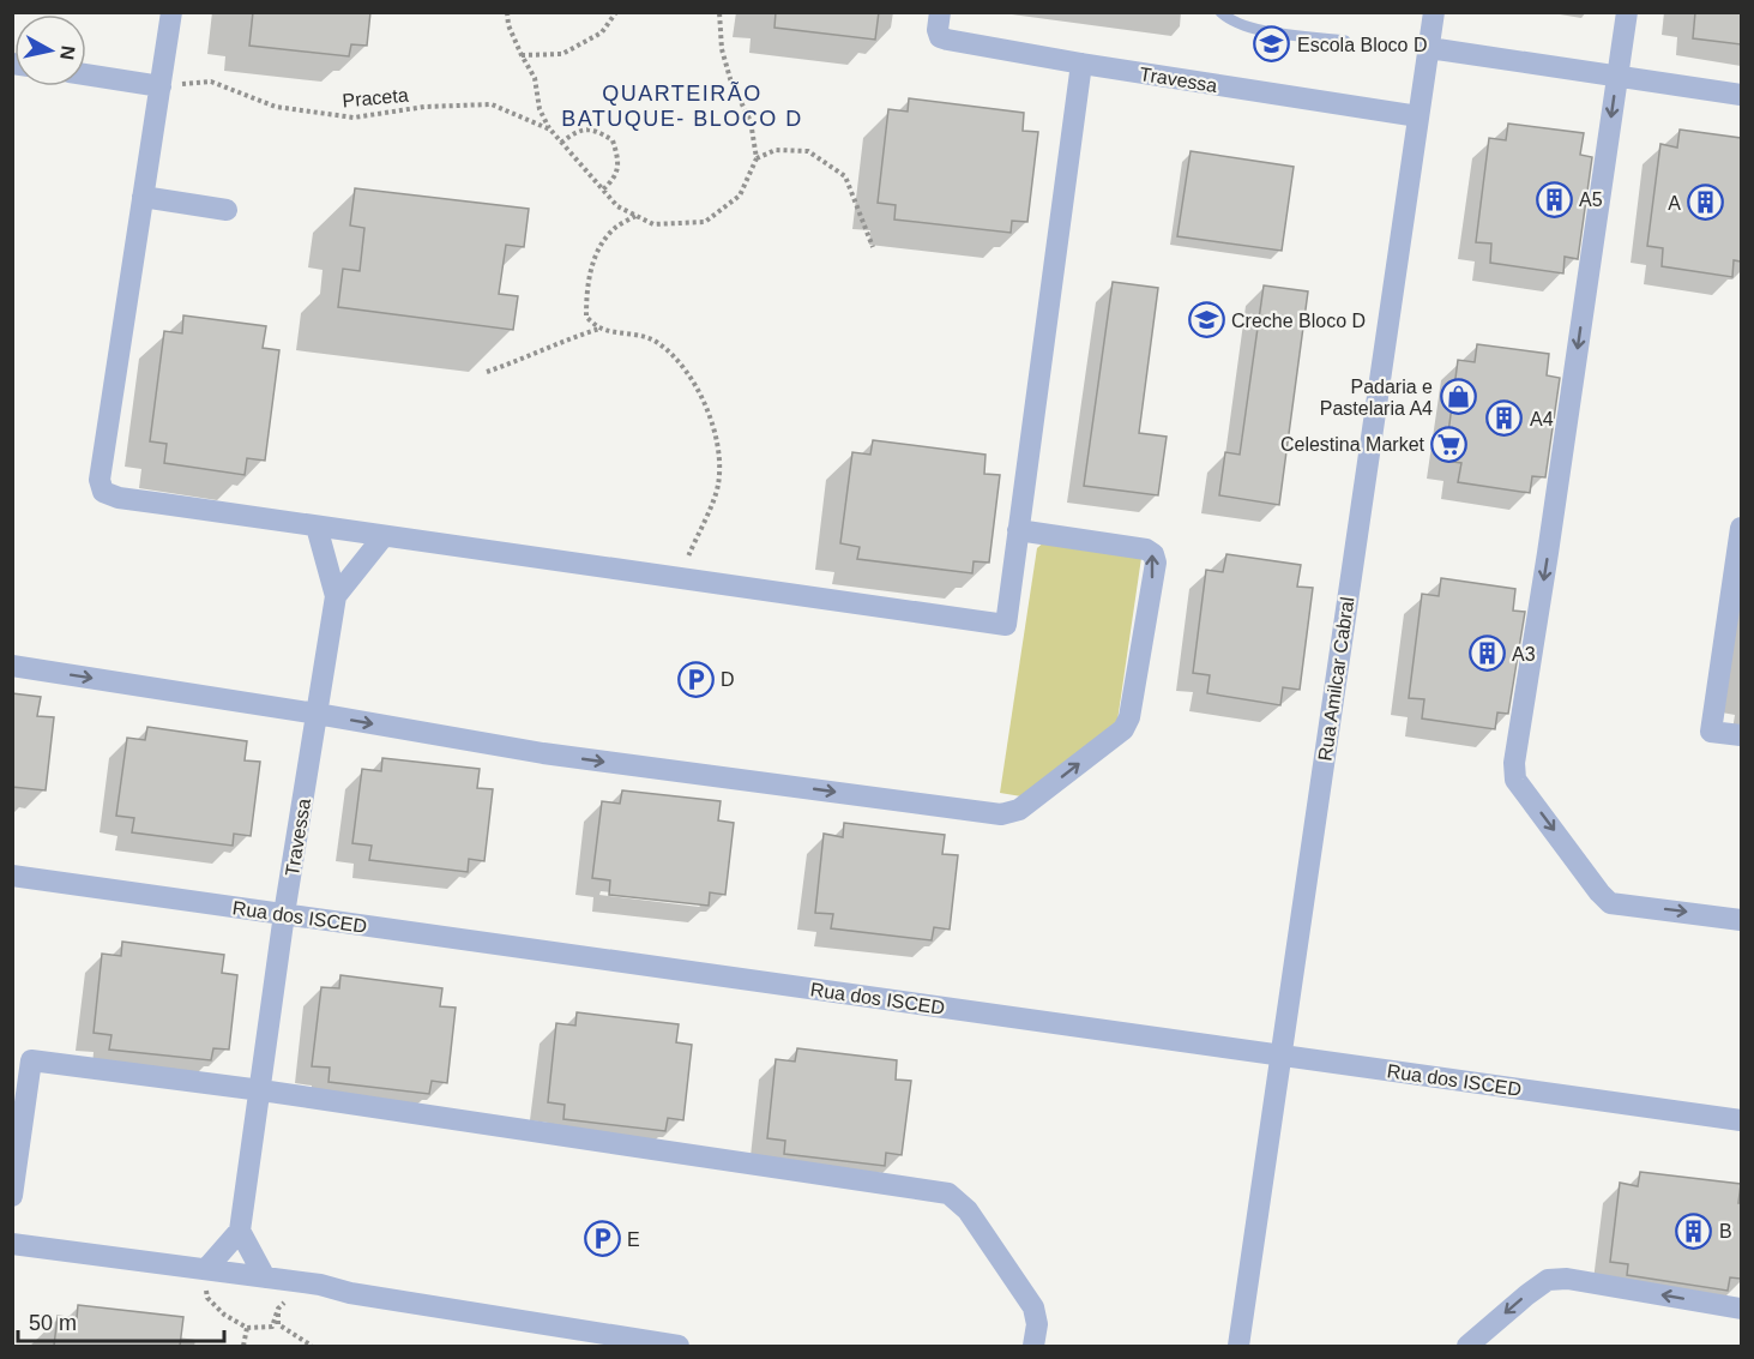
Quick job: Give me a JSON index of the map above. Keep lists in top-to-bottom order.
{
  "streets": {
    "street": ["Travessa", "Rua Amilcar Cabral", "Rua dos ISCED"],
    "path": ["Praceta"]
  },
  "crossings": [
    ["Travessa", "Rua Amilcar Cabral"],
    ["Travessa", "Rua dos ISCED"],
    ["Rua Amilcar Cabral", "Rua dos ISCED"]
  ],
  "districts": ["QUARTEIRÃO BATUQUE- BLOCO D"],
  "places": {
    "school or university": ["Escola Bloco D", "Creche Bloco D"],
    "building": [
      "A5",
      "A",
      "A4",
      "A3",
      "B"
    ],
    "shop": ["Padaria e Pastelaria A4"],
    "supermarket": ["Celestina Market"],
    "parking": ["D", "E"]
  },
  "scale_bar": "50 m",
  "north": "right"
}
